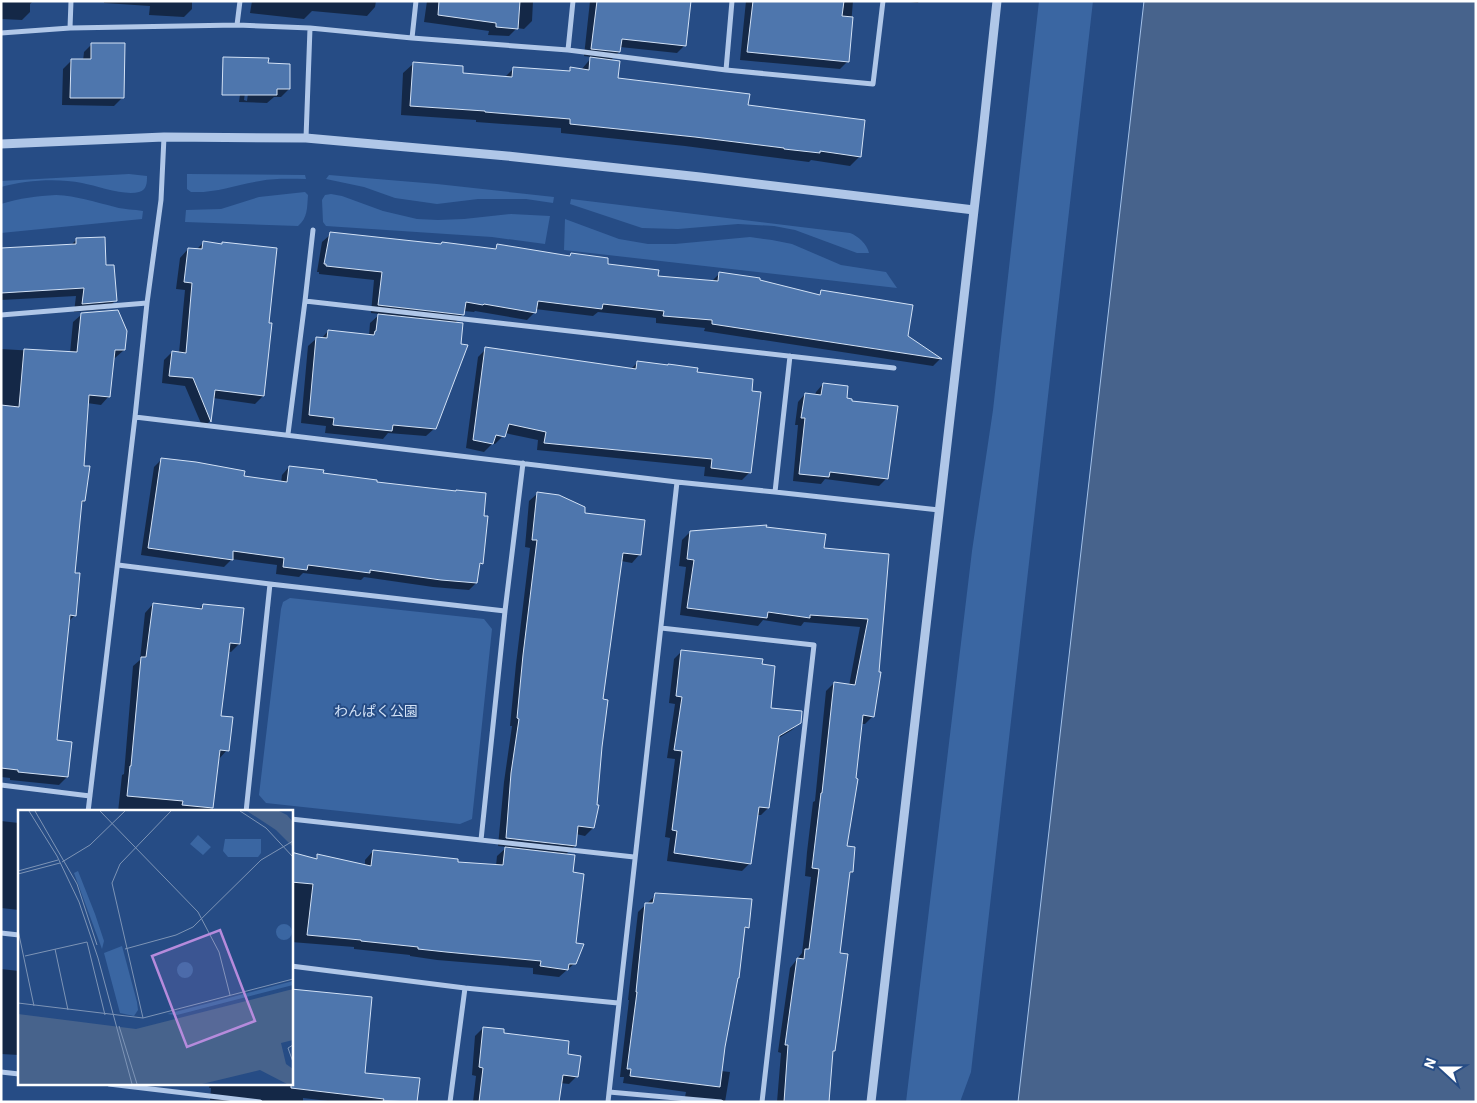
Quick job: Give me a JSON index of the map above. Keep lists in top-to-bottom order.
{
  "parks": ["わんぱく公園"],
  "north": "left"
}
